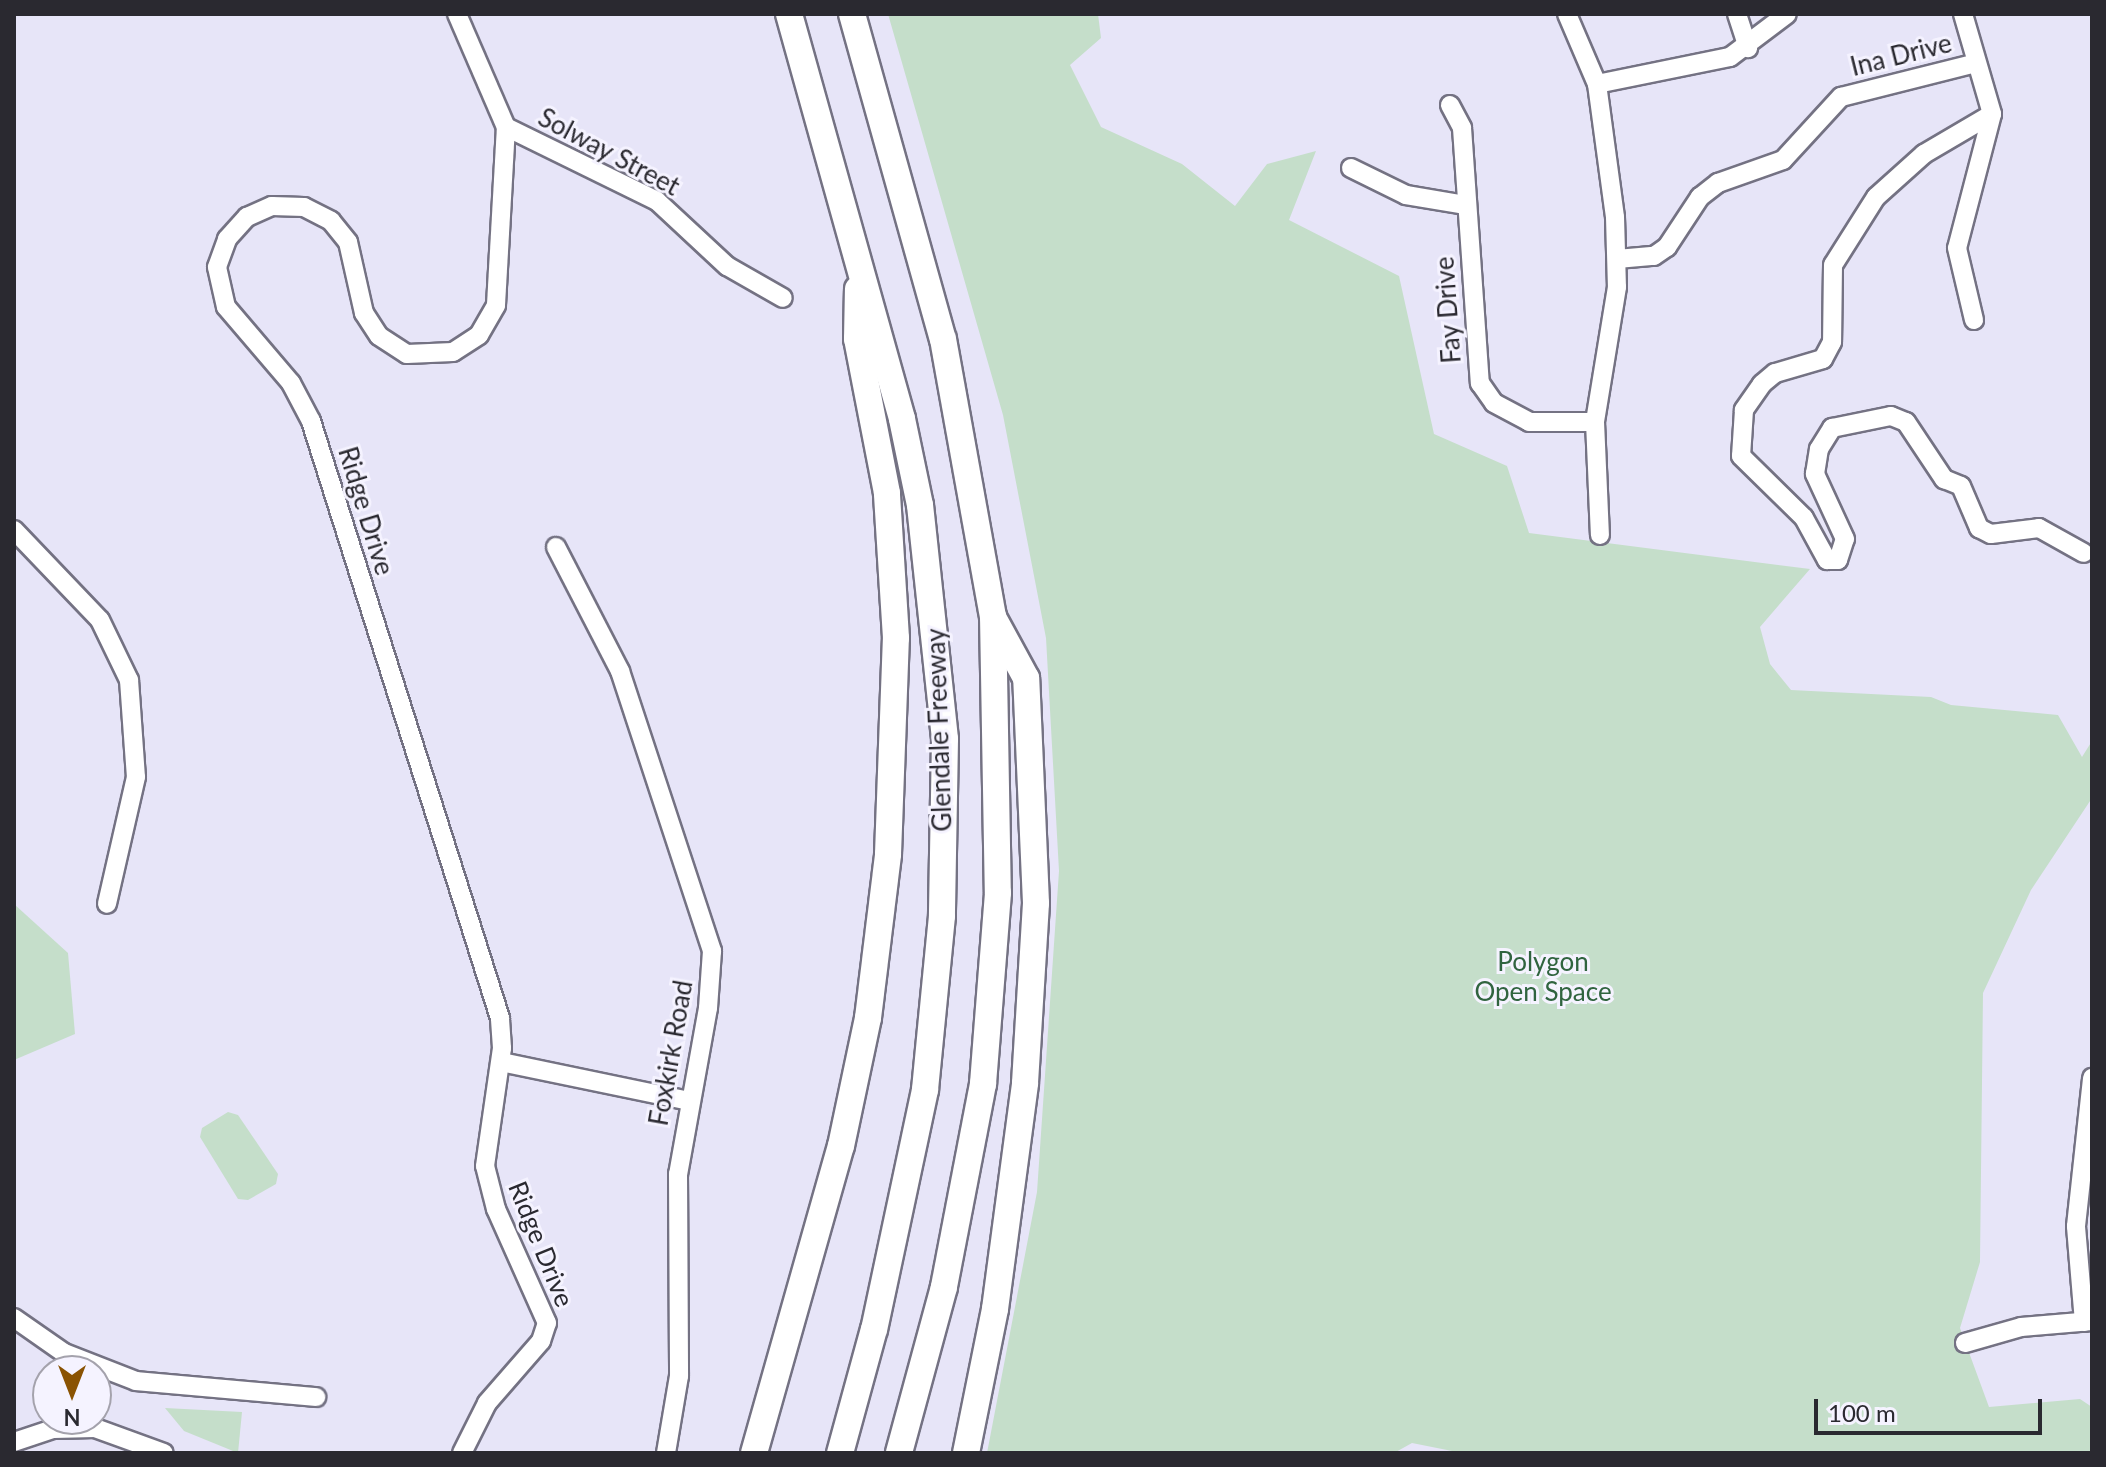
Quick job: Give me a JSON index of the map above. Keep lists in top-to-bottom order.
{
  "streets": {
    "highway": ["Glendale Freeway"],
    "street": [
      "Ina Drive",
      "Solway Street",
      "Fay Drive",
      "Ridge Drive",
      "Foxkirk Road"
    ]
  },
  "crossings": [
    ["Solway Street", "Ridge Drive"]
  ],
  "parks": ["Polygon Open Space"],
  "scale_bar": "100 m",
  "north": "bottom"
}
